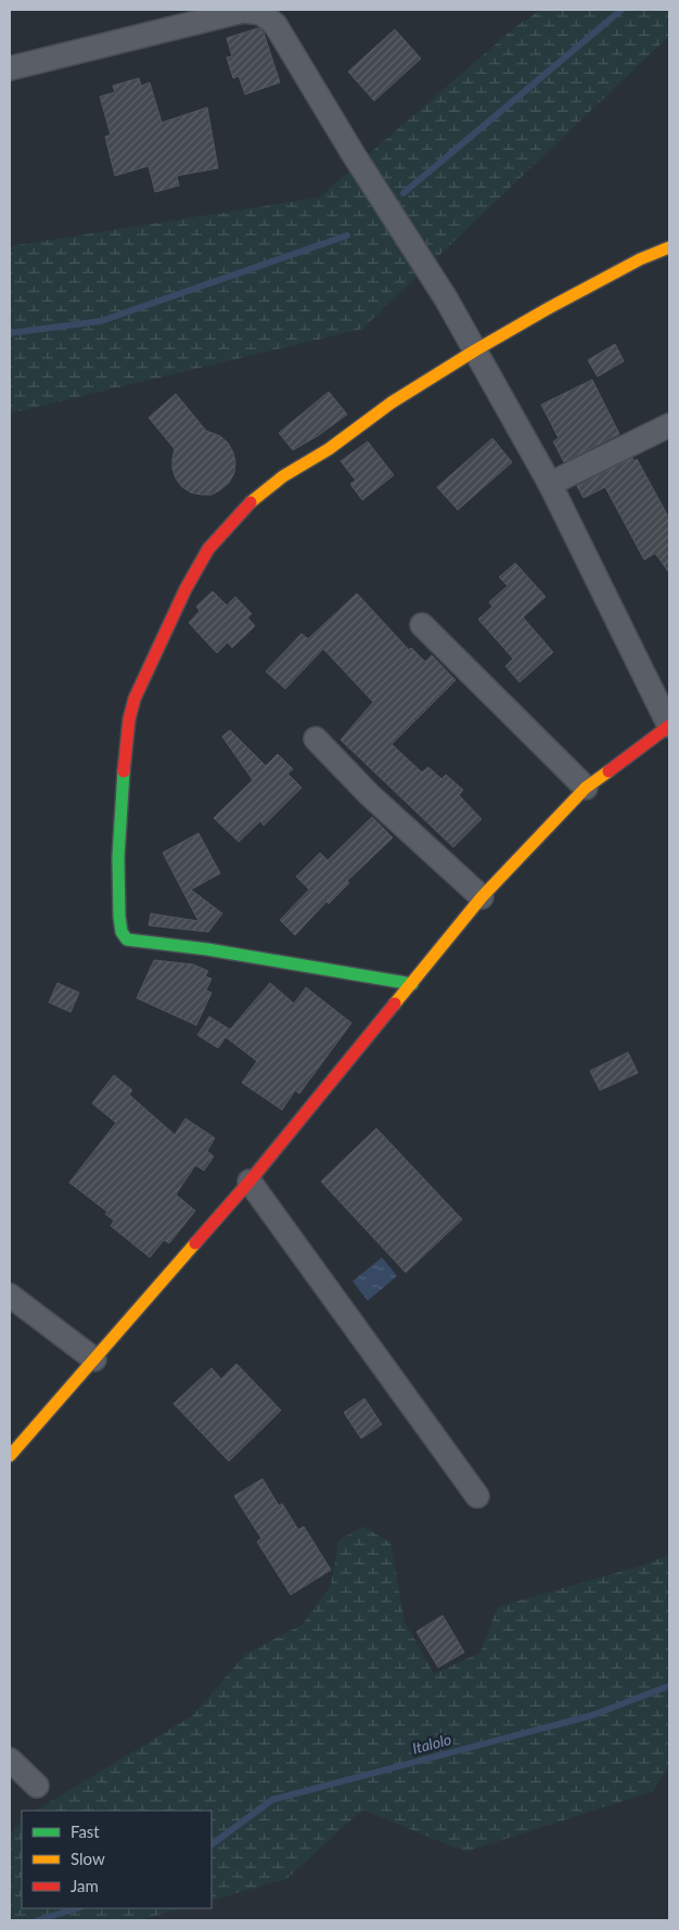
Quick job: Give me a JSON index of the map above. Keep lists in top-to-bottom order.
{
  "water": ["Italolo"],
  "legend": ["Fast", "Slow", "Jam"]
}
